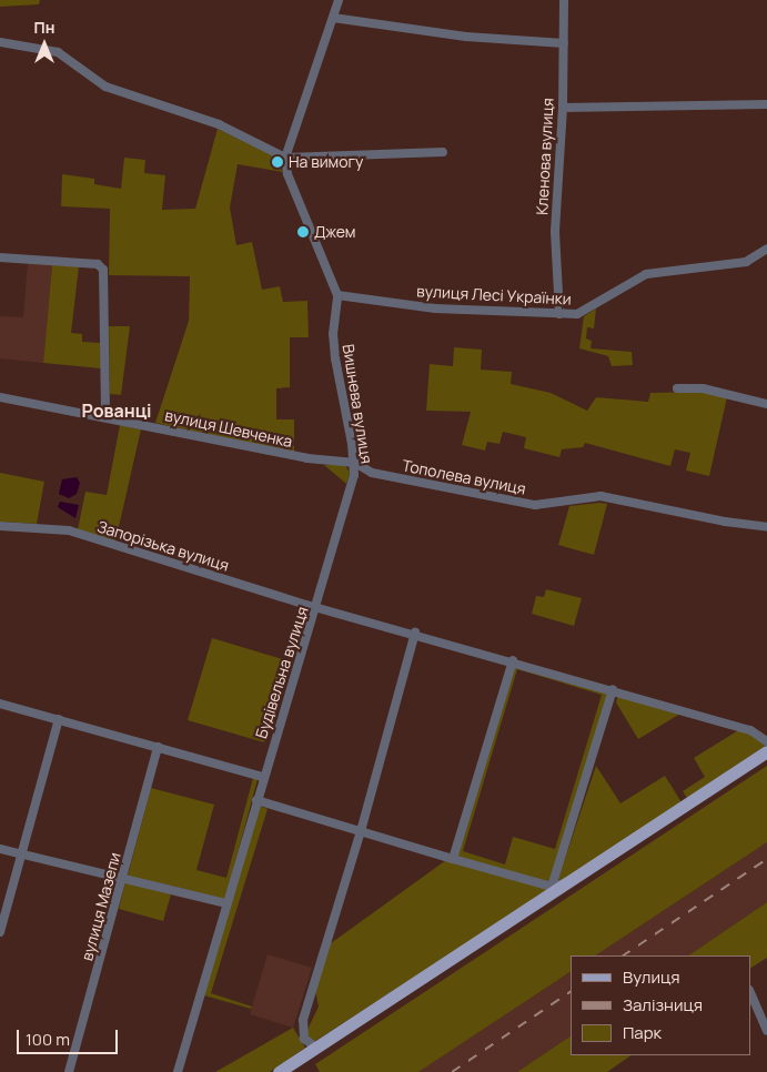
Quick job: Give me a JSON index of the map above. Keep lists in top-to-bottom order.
{
  "streets": {
    "street": [
      "Кленова вулиця",
      "вулиця Лесі Українки",
      "Вишнева вулиця",
      "вулиця Шевченка",
      "Тополева вулиця",
      "Запорізька вулиця",
      "Будівельна вулиця",
      "вулиця Мазепи"
    ]
  },
  "crossings": [
    ["Кленова вулиця", "вулиця Лесі Українки"],
    ["вулиця Лесі Українки", "Вишнева вулиця"],
    ["Вишнева вулиця", "вулиця Шевченка"],
    ["Вишнева вулиця", "Тополева вулиця"],
    ["Вишнева вулиця", "Запорізька вулиця"],
    ["Вишнева вулиця", "Будівельна вулиця"],
    ["вулиця Шевченка", "Тополева вулиця"],
    ["Запорізька вулиця", "Будівельна вулиця"]
  ],
  "districts": ["Рованці"],
  "places": ["На вимогу", "Джем"],
  "legend": ["Вулиця", "Залізниця", "Парк"],
  "scale_bar": "100 m",
  "north": "top"
}
